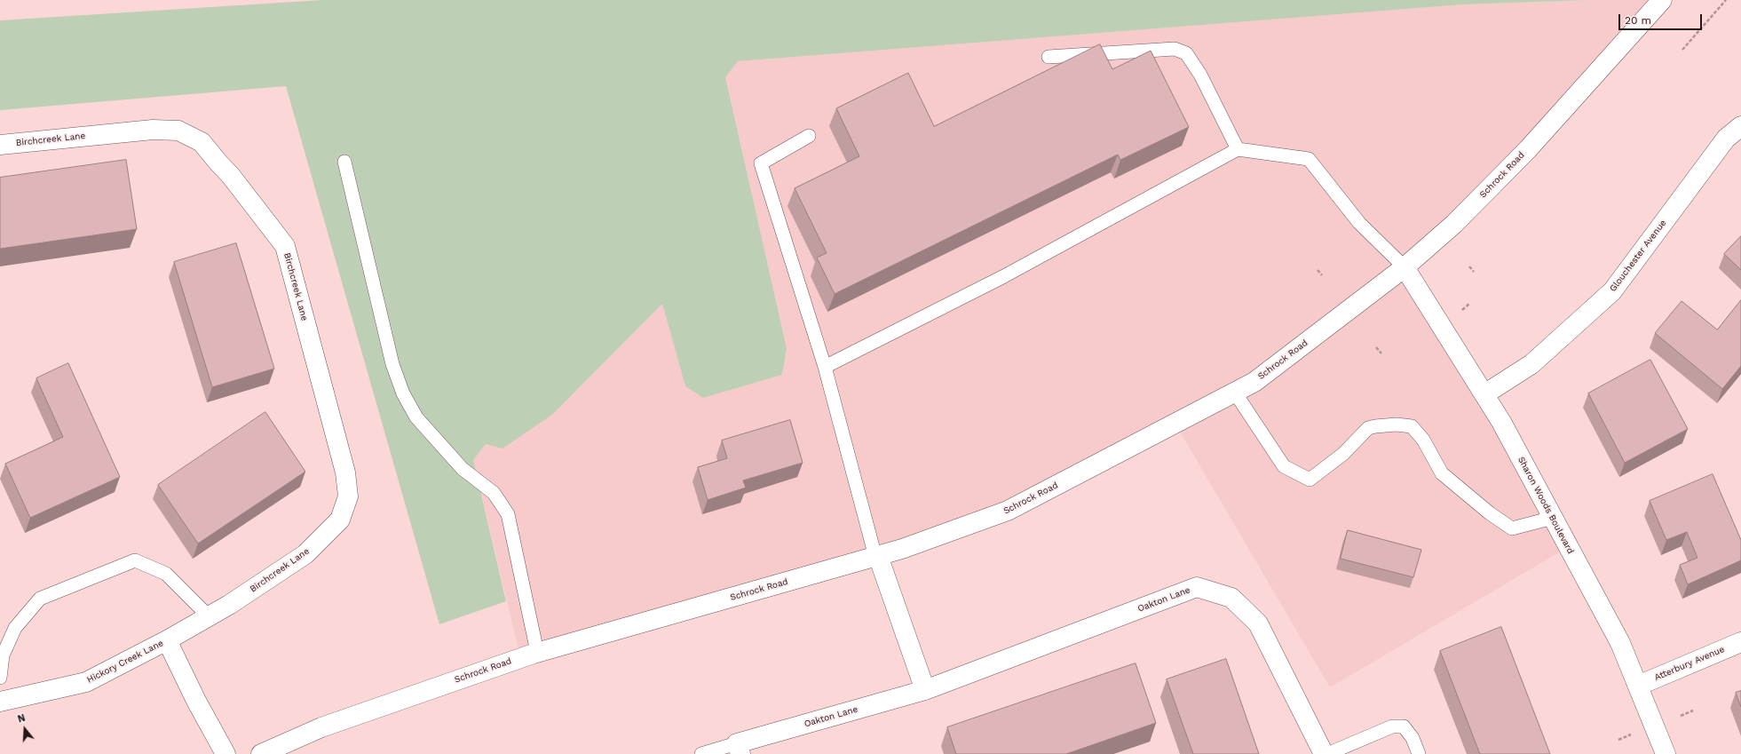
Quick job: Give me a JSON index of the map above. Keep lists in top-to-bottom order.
{
  "streets": {
    "street": [
      "Birchcreek Lane",
      "Schrock Road",
      "Glouchester Avenue",
      "Sharon Woods Boulevard",
      "Oakton Lane",
      "Hickory Creek Lane",
      "Atterbury Avenue"
    ]
  },
  "crossings": [
    ["Birchcreek Lane", "Hickory Creek Lane"],
    ["Schrock Road", "Sharon Woods Boulevard"],
    ["Glouchester Avenue", "Sharon Woods Boulevard"],
    ["Sharon Woods Boulevard", "Atterbury Avenue"]
  ],
  "scale_bar": "20 m",
  "north": "top"
}
